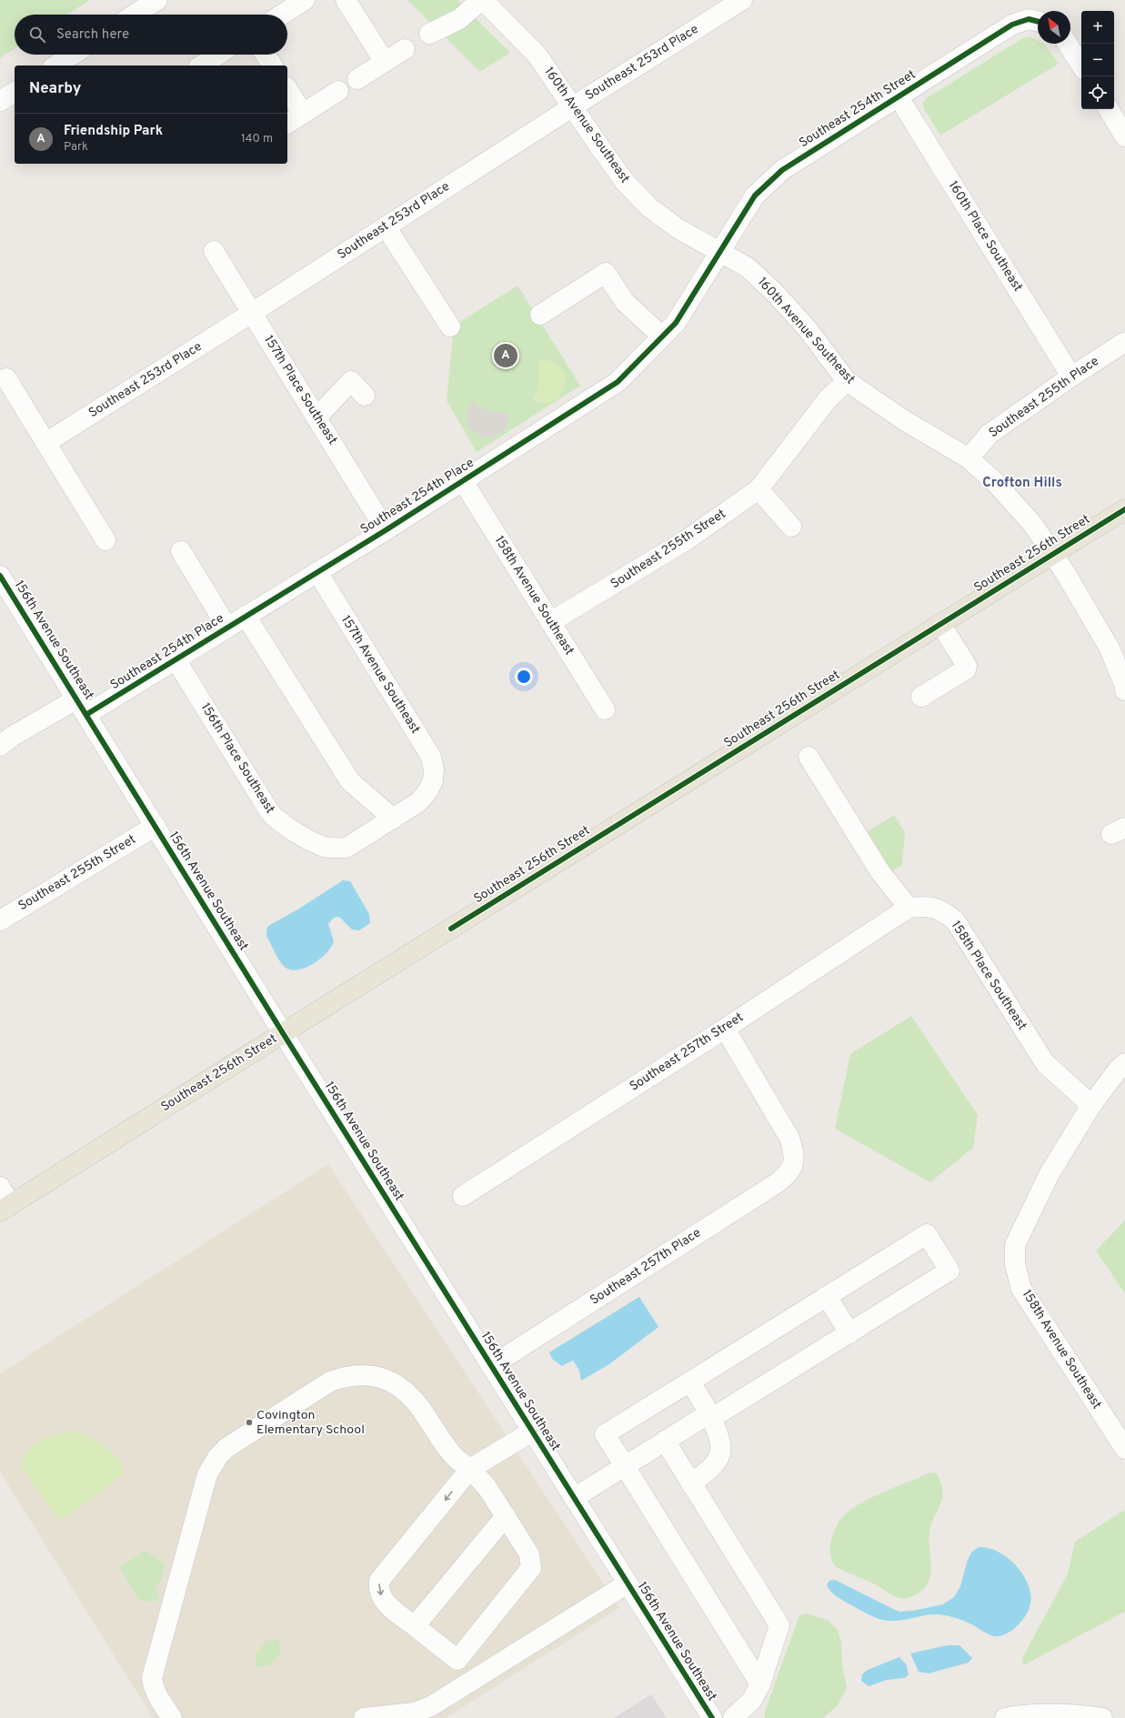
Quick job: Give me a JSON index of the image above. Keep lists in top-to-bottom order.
{
  "streets": {
    "main road": ["Southeast 256th Street"],
    "street": [
      "Southeast 253rd Place",
      "Southeast 254th Street",
      "160th Avenue Southeast",
      "160th Place Southeast",
      "157th Place Southeast",
      "Southeast 255th Place",
      "Southeast 254th Place",
      "Southeast 255th Street",
      "158th Avenue Southeast",
      "156th Avenue Southeast",
      "157th Avenue Southeast",
      "156th Place Southeast",
      "158th Place Southeast",
      "Southeast 257th Street",
      "Southeast 257th Place"
    ]
  },
  "crossings": [
    ["Southeast 253rd Place", "160th Avenue Southeast"],
    ["Southeast 253rd Place", "157th Place Southeast"],
    ["Southeast 254th Street", "160th Avenue Southeast"],
    ["Southeast 254th Street", "160th Place Southeast"],
    ["Southeast 254th Street", "Southeast 254th Place"],
    ["160th Avenue Southeast", "Southeast 255th Place"],
    ["160th Avenue Southeast", "Southeast 254th Place"],
    ["160th Avenue Southeast", "Southeast 255th Street"],
    ["160th Avenue Southeast", "Southeast 256th Street"],
    ["160th Place Southeast", "Southeast 255th Place"],
    ["157th Place Southeast", "Southeast 254th Place"],
    ["Southeast 254th Place", "158th Avenue Southeast"],
    ["Southeast 254th Place", "156th Avenue Southeast"],
    ["Southeast 254th Place", "157th Avenue Southeast"],
    ["Southeast 254th Place", "156th Place Southeast"],
    ["Southeast 255th Street", "158th Avenue Southeast"],
    ["Southeast 255th Street", "156th Avenue Southeast"],
    ["Southeast 256th Street", "156th Avenue Southeast"],
    ["158th Avenue Southeast", "158th Place Southeast"],
    ["156th Avenue Southeast", "Southeast 257th Place"],
    ["157th Avenue Southeast", "156th Place Southeast"],
    ["158th Place Southeast", "Southeast 257th Street"],
    ["Southeast 257th Street", "Southeast 257th Place"]
  ],
  "districts": ["Crofton Hills"],
  "places": ["Covington Elementary School"],
  "north": "top left",
  "page": {
    "map_buttons": ["+", "−"],
    "search": "Search here",
    "heading": "Nearby",
    "list": [
      {
        "mark": "A",
        "name": "Friendship Park",
        "note": "Park",
        "value": "140 m"
      }
    ],
    "pins": "A"
  }
}
